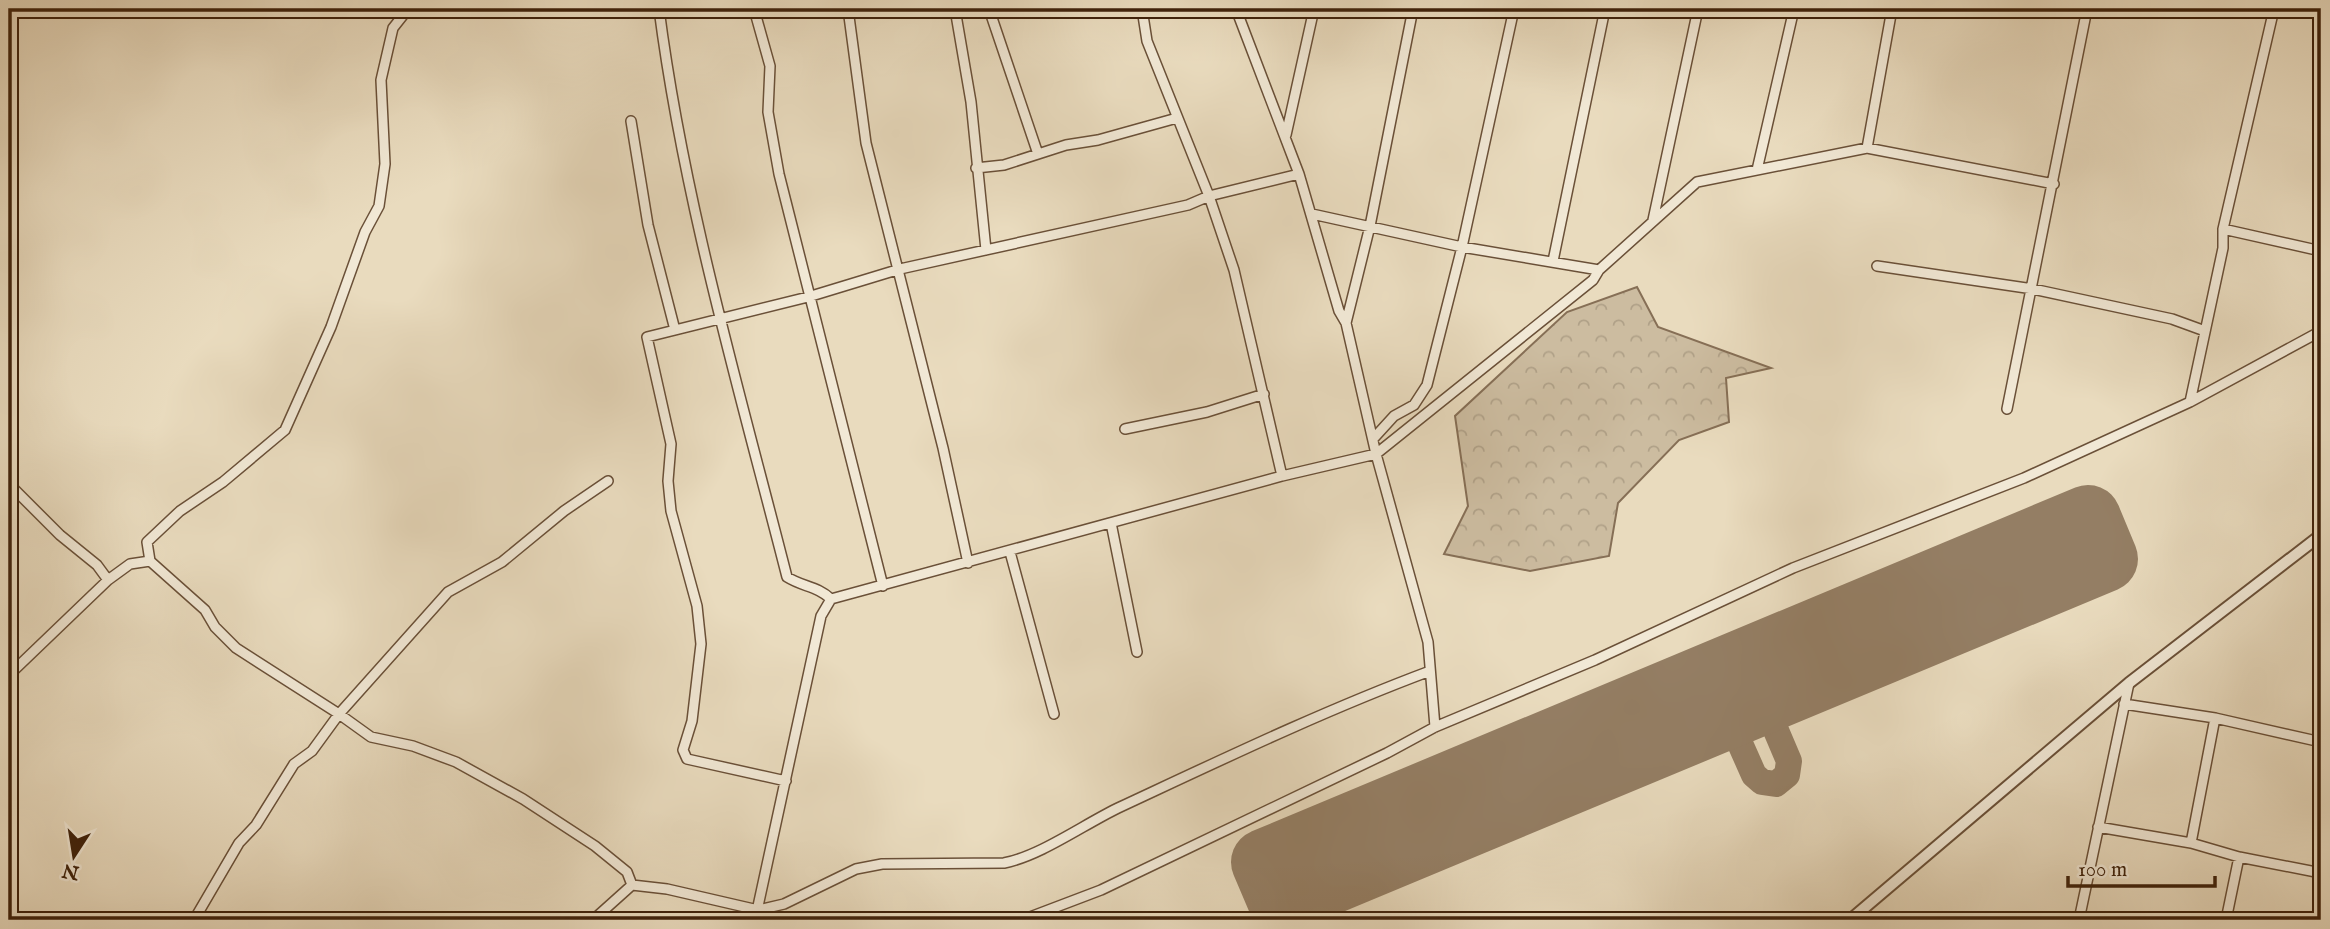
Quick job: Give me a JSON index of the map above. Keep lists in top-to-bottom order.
{
  "scale_bar": "100 m",
  "north": "bottom"
}
